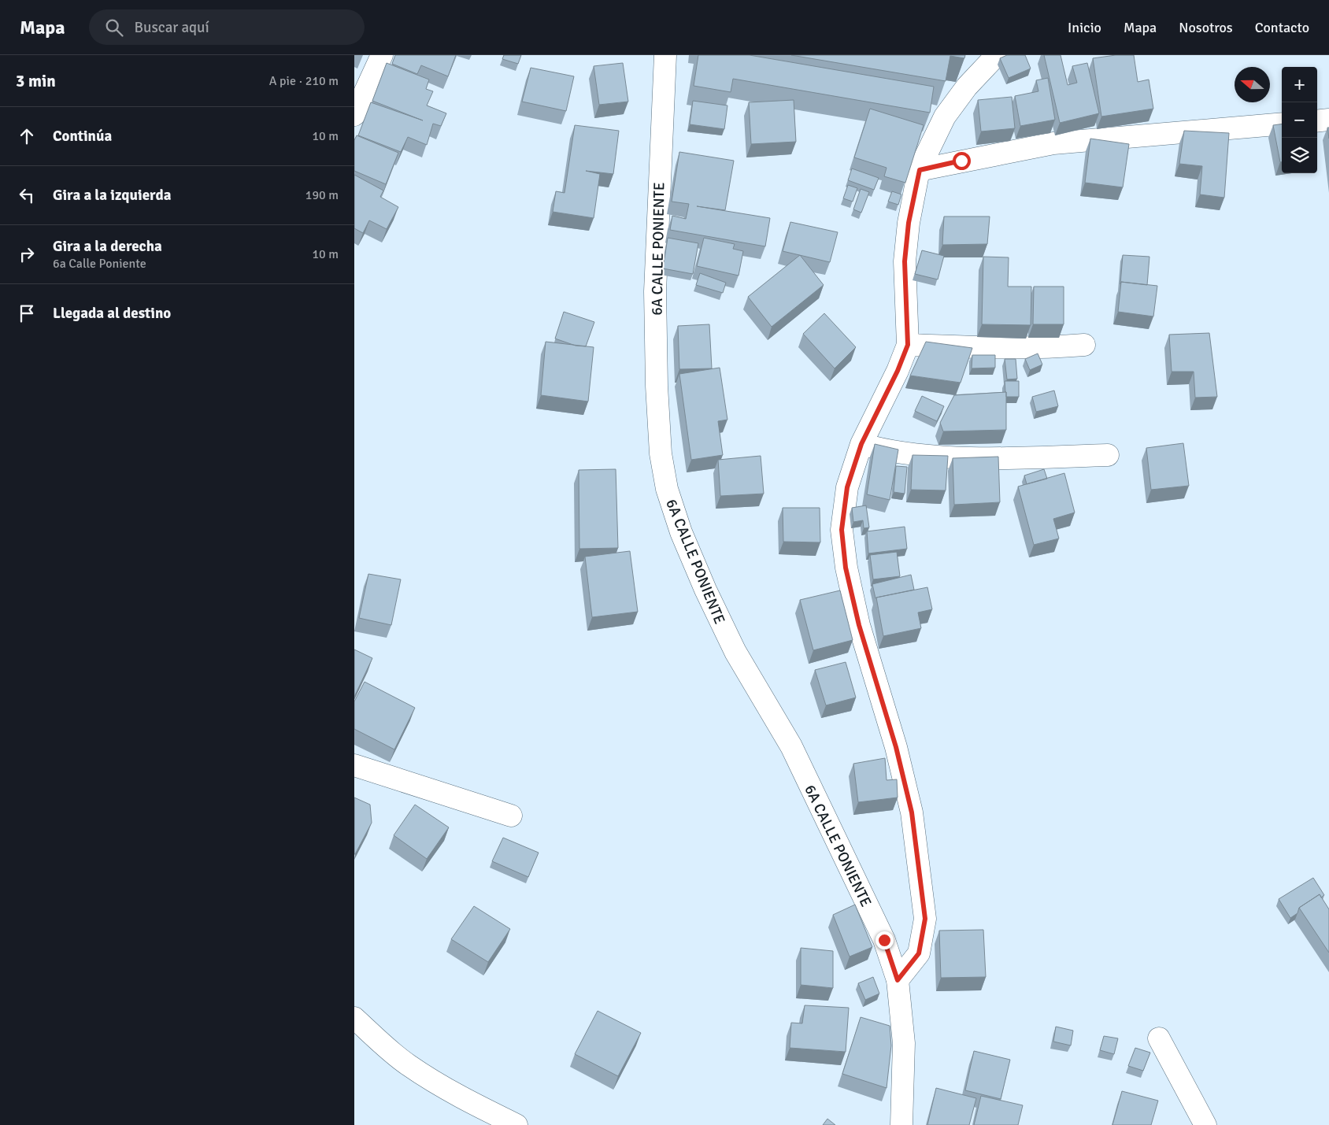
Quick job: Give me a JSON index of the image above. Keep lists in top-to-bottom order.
{
  "streets": {
    "street": ["6A CALLE PONIENTE"]
  },
  "north": "left",
  "page": {
    "header": "Mapa",
    "search": "Buscar aquí",
    "nav": [
      "Inicio",
      "Mapa",
      "Nosotros",
      "Contacto"
    ],
    "heading": ["3 min", "A pie · 210 m"],
    "map_buttons": ["+", "−"],
    "list": [
      ["Continúa", "10 m"],
      ["Gira a la izquierda", "190 m"],
      ["Gira a la derecha", "6a Calle Poniente", "10 m"],
      "Llegada al destino"
    ]
  }
}
